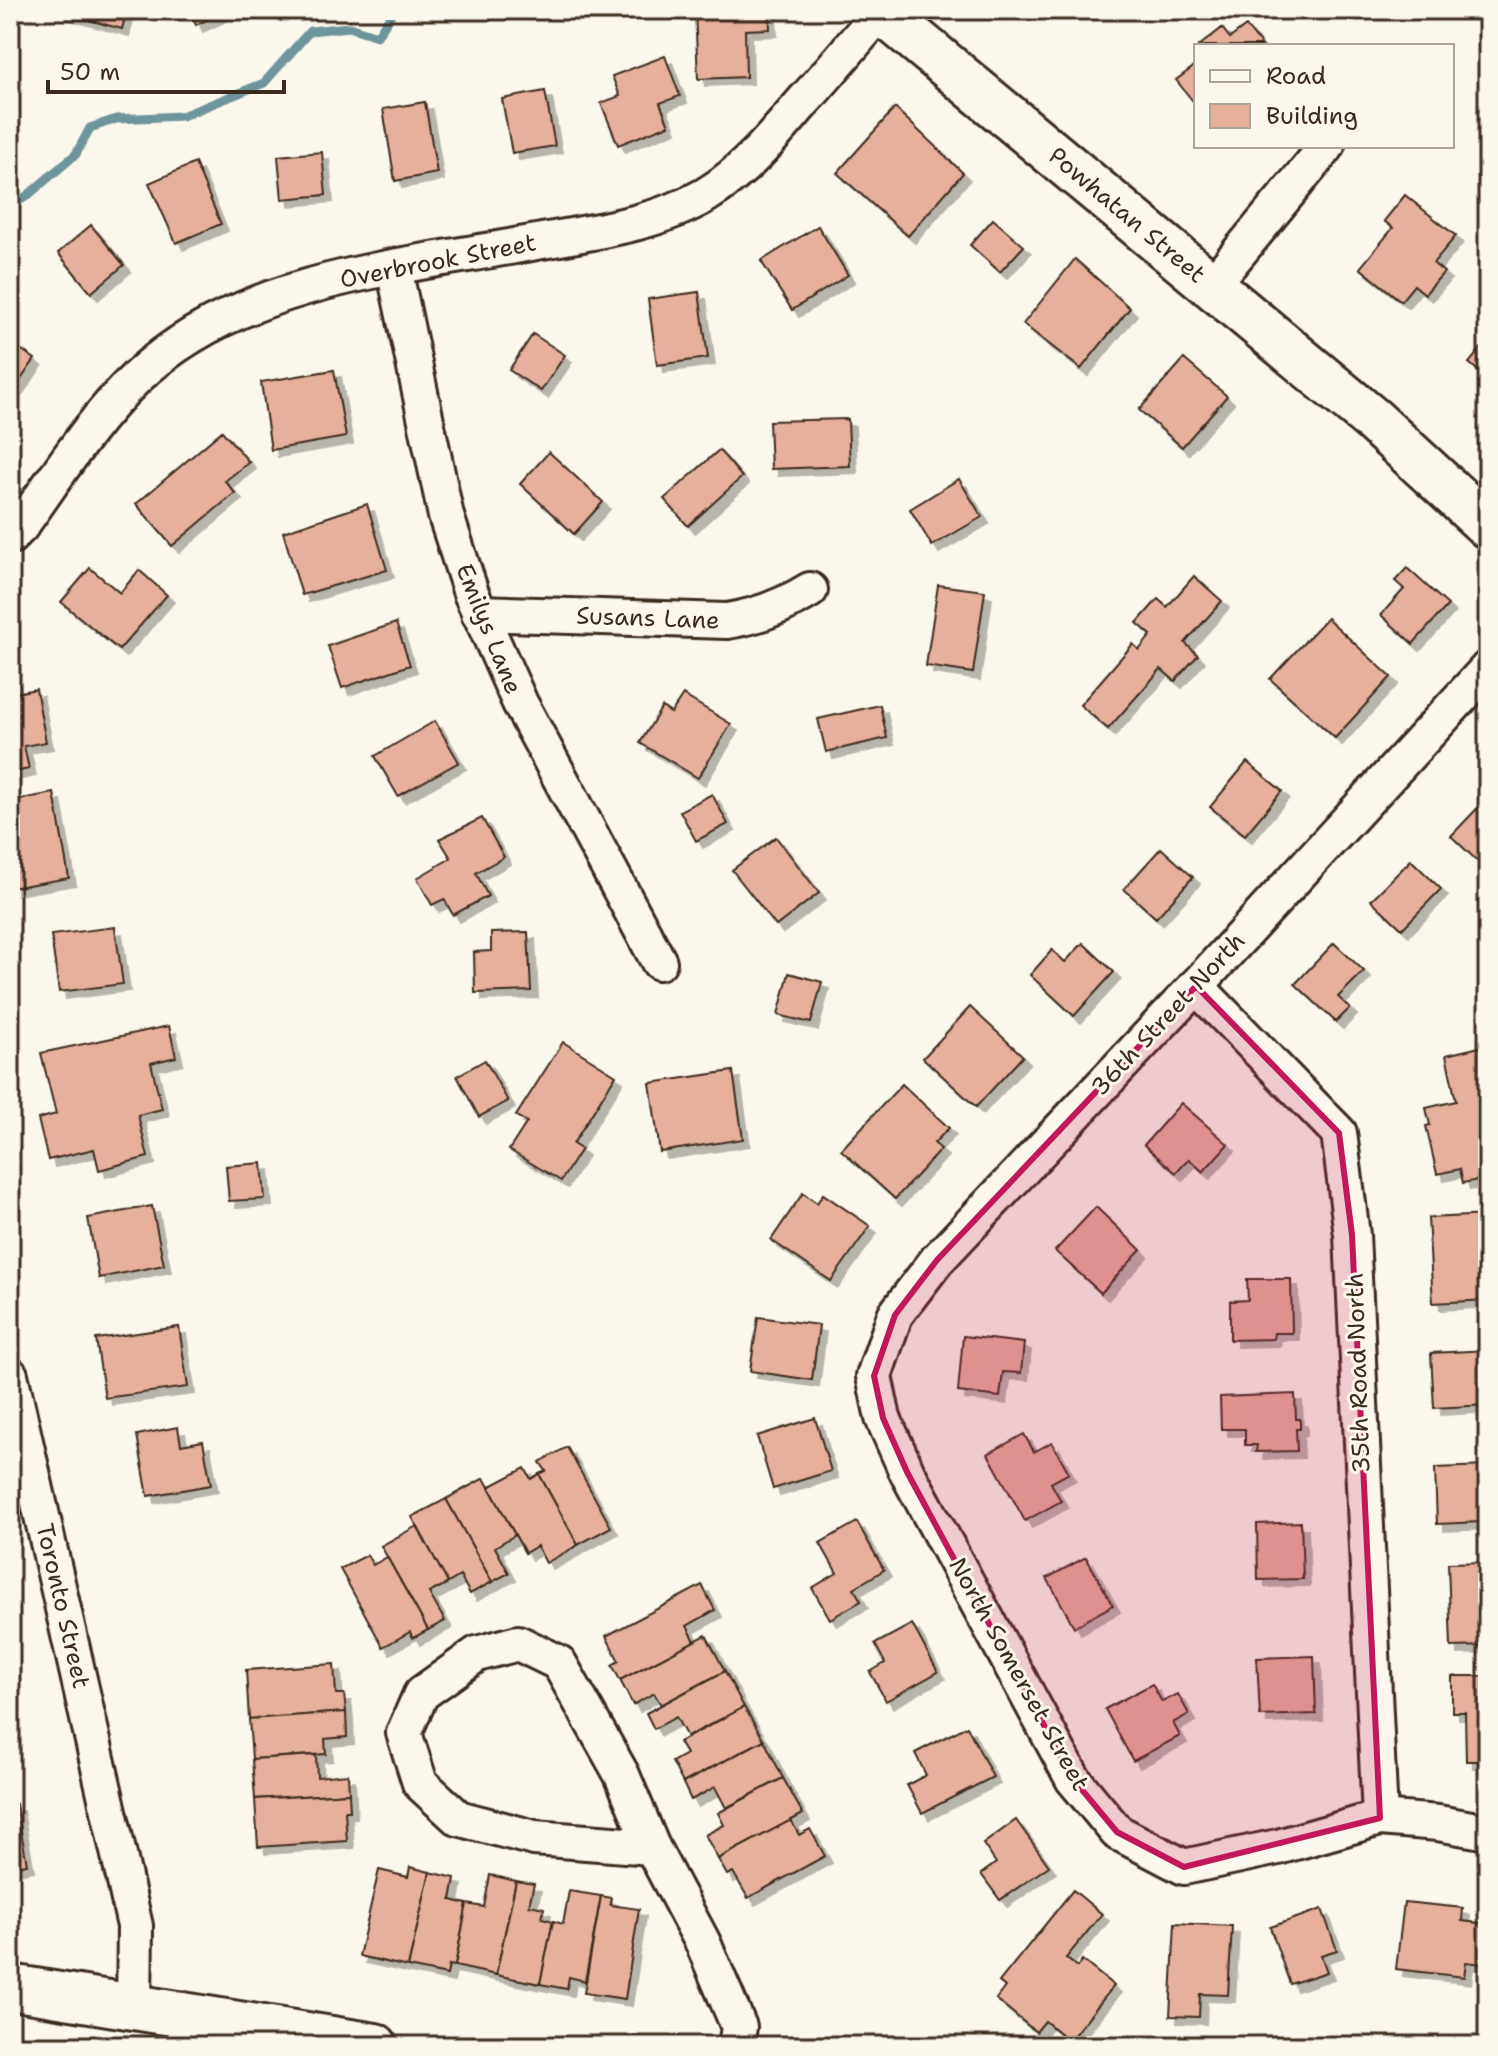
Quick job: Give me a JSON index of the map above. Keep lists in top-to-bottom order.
{
  "streets": {
    "street": [
      "Powhatan Street",
      "Overbrook Street",
      "Susans Lane",
      "Emilys Lane",
      "36th Street North",
      "35th Road North",
      "Toronto Street",
      "North Somerset Street"
    ]
  },
  "crossings": [
    ["Powhatan Street", "Overbrook Street"],
    ["Overbrook Street", "Emilys Lane"],
    ["Susans Lane", "Emilys Lane"],
    ["36th Street North", "35th Road North"],
    ["36th Street North", "North Somerset Street"],
    ["35th Road North", "North Somerset Street"]
  ],
  "legend": ["Road", "Building"],
  "scale_bar": "50 m"
}
